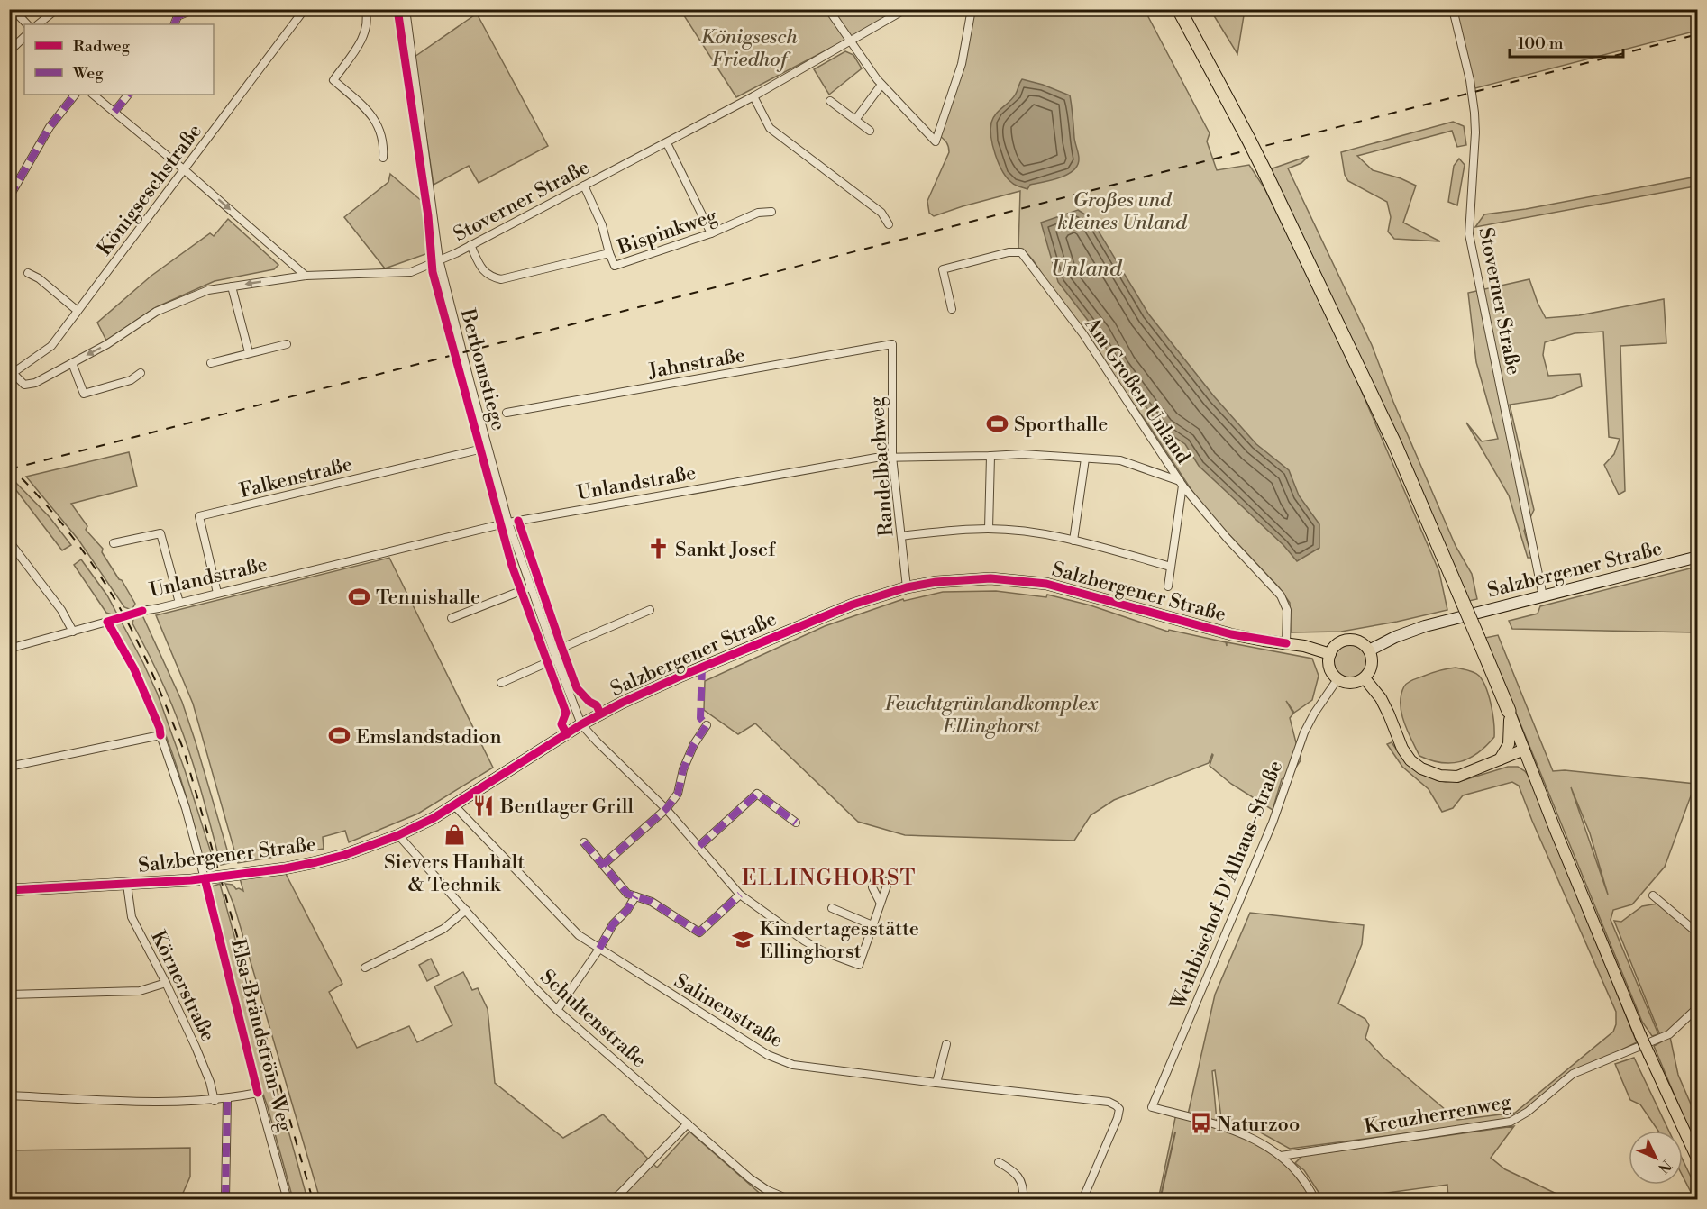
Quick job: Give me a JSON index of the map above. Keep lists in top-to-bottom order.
{
  "streets": {
    "main road": ["Salzbergener Straße"],
    "street": [
      "Königseschstraße",
      "Stoverner Straße",
      "Bispinkweg",
      "Jahnstraße",
      "Berbomstiege",
      "Am Großen Unland",
      "Randelbachweg",
      "Falkenstraße",
      "Unlandstraße",
      "Weihbischof-D'Alhaus-Straße",
      "Körnerstraße",
      "Salinenstraße",
      "Schultenstraße",
      "Elsa-Brändström-Weg",
      "Kreuzherrenweg"
    ]
  },
  "crossings": [
    ["Königseschstraße", "Stoverner Straße"],
    ["Stoverner Straße", "Bispinkweg"],
    ["Stoverner Straße", "Berbomstiege"],
    ["Stoverner Straße", "Salzbergener Straße"],
    ["Jahnstraße", "Randelbachweg"],
    ["Berbomstiege", "Unlandstraße"],
    ["Berbomstiege", "Salzbergener Straße"],
    ["Am Großen Unland", "Unlandstraße"],
    ["Am Großen Unland", "Salzbergener Straße"],
    ["Randelbachweg", "Unlandstraße"],
    ["Randelbachweg", "Salzbergener Straße"],
    ["Falkenstraße", "Unlandstraße"],
    ["Salzbergener Straße", "Weihbischof-D'Alhaus-Straße"],
    ["Salzbergener Straße", "Körnerstraße"],
    ["Salzbergener Straße", "Salinenstraße"],
    ["Salzbergener Straße", "Schultenstraße"],
    ["Weihbischof-D'Alhaus-Straße", "Kreuzherrenweg"]
  ],
  "districts": ["ELLINGHORST"],
  "water": ["Unland"],
  "parks": ["Königsesch Friedhof", "Großes und kleines Unland", "Feuchtgrünlandkomplex Ellinghorst"],
  "places": {
    "sports": ["Sporthalle", "Tennishalle", "Emslandstadion"],
    "church": ["Sankt Josef"],
    "restaurant": ["Bentlager Grill"],
    "shop": ["Sievers Hauhalt & Technik"],
    "school or university": ["Kindertagesstätte Ellinghorst"],
    "bus stop": ["Naturzoo"]
  },
  "legend": ["Radweg", "Weg"],
  "scale_bar": "100 m",
  "north": "bottom right"
}
